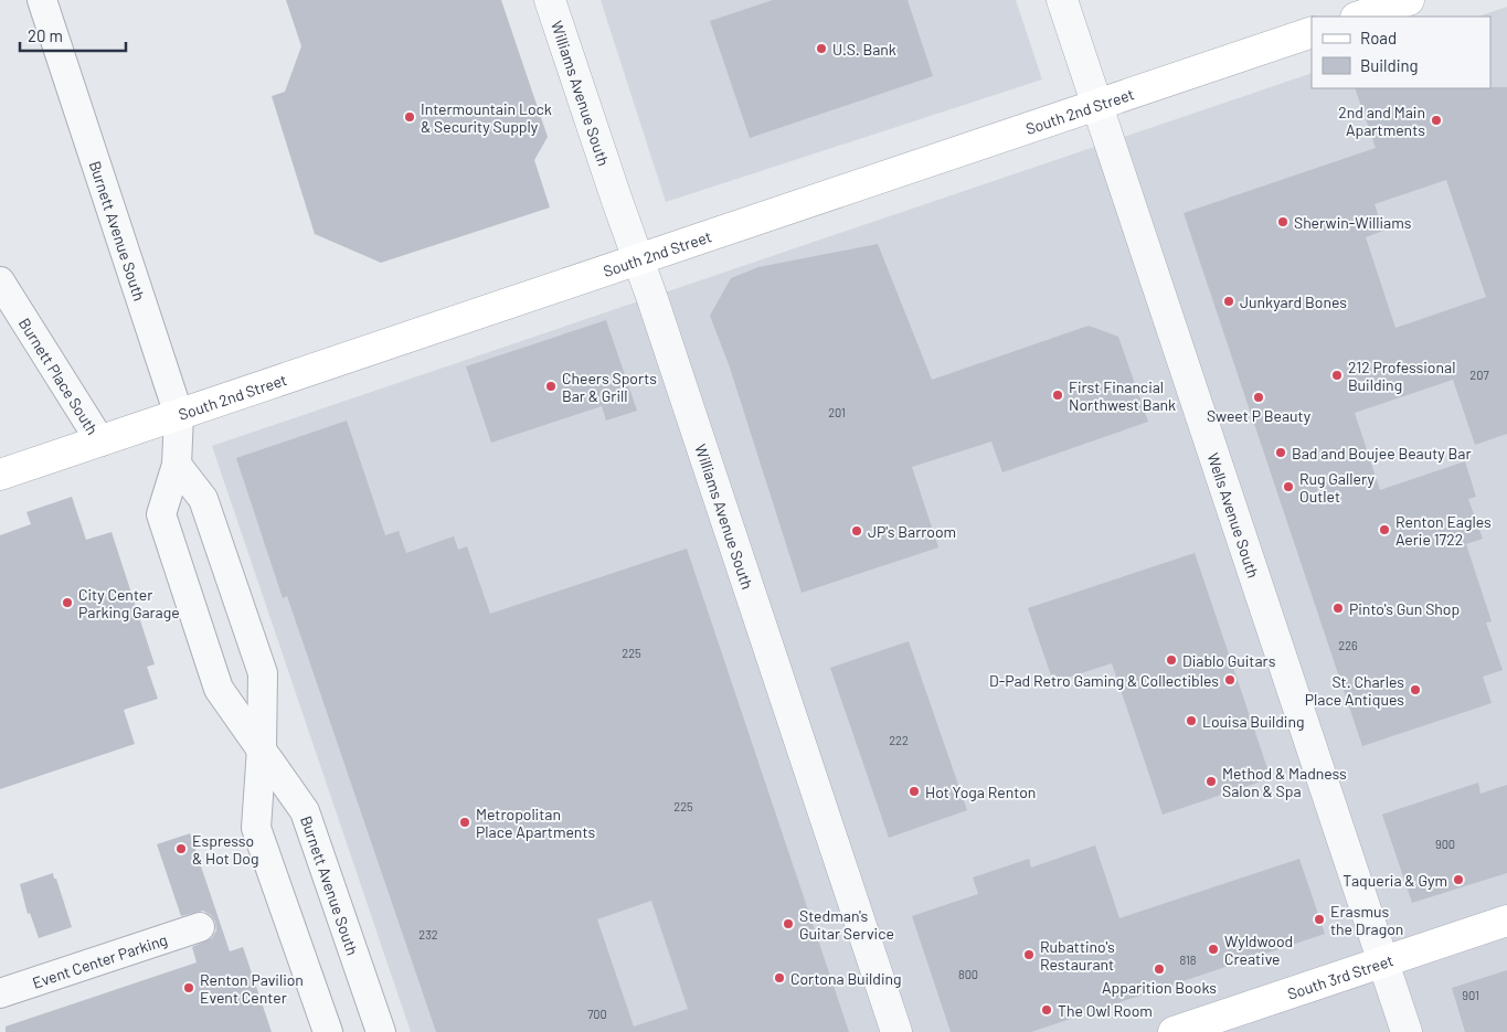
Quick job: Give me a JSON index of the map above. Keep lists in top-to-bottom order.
{
  "streets": {
    "main road": ["South 2nd Street", "South 3rd Street"],
    "street": [
      "Williams Avenue South",
      "Burnett Avenue South",
      "Burnett Place South",
      "Wells Avenue South",
      "Event Center Parking"
    ]
  },
  "crossings": [
    ["Williams Avenue South", "South 2nd Street"],
    ["South 2nd Street", "Burnett Avenue South"],
    ["South 2nd Street", "Burnett Place South"],
    ["South 2nd Street", "Wells Avenue South"],
    ["Wells Avenue South", "South 3rd Street"]
  ],
  "places": [
    "U.S. Bank",
    "Intermountain Lock & Security Supply",
    "2nd and Main Apartments",
    "Sherwin-Williams",
    "Junkyard Bones",
    "212 Professional Building",
    "Cheers Sports Bar & Grill",
    "First Financial Northwest Bank",
    "Sweet P Beauty",
    "Bad and Boujee Beauty Bar",
    "Rug Gallery Outlet",
    "Renton Eagles Aerie 1722",
    "JP's Barroom",
    "City Center Parking Garage",
    "Pinto's Gun Shop",
    "Diablo Guitars",
    "D-Pad Retro Gaming & Collectibles",
    "St. Charles Place Antiques",
    "Louisa Building",
    "Method & Madness Salon & Spa",
    "Hot Yoga Renton",
    "Metropolitan Place Apartments",
    "Espresso & Hot Dog",
    "Taqueria & Gym",
    "Erasmus the Dragon",
    "Stedman's Guitar Service",
    "Wyldwood Creative",
    "Rubattino's Restaurant",
    "Apparition Books",
    "Cortona Building",
    "Renton Pavilion Event Center",
    "The Owl Room"
  ],
  "house_numbers": [
    "207",
    "201",
    "226",
    "225",
    "222",
    "225",
    "900",
    "232",
    "818",
    "800",
    "901",
    "700"
  ],
  "legend": ["Road", "Building"],
  "scale_bar": "20 m"
}
